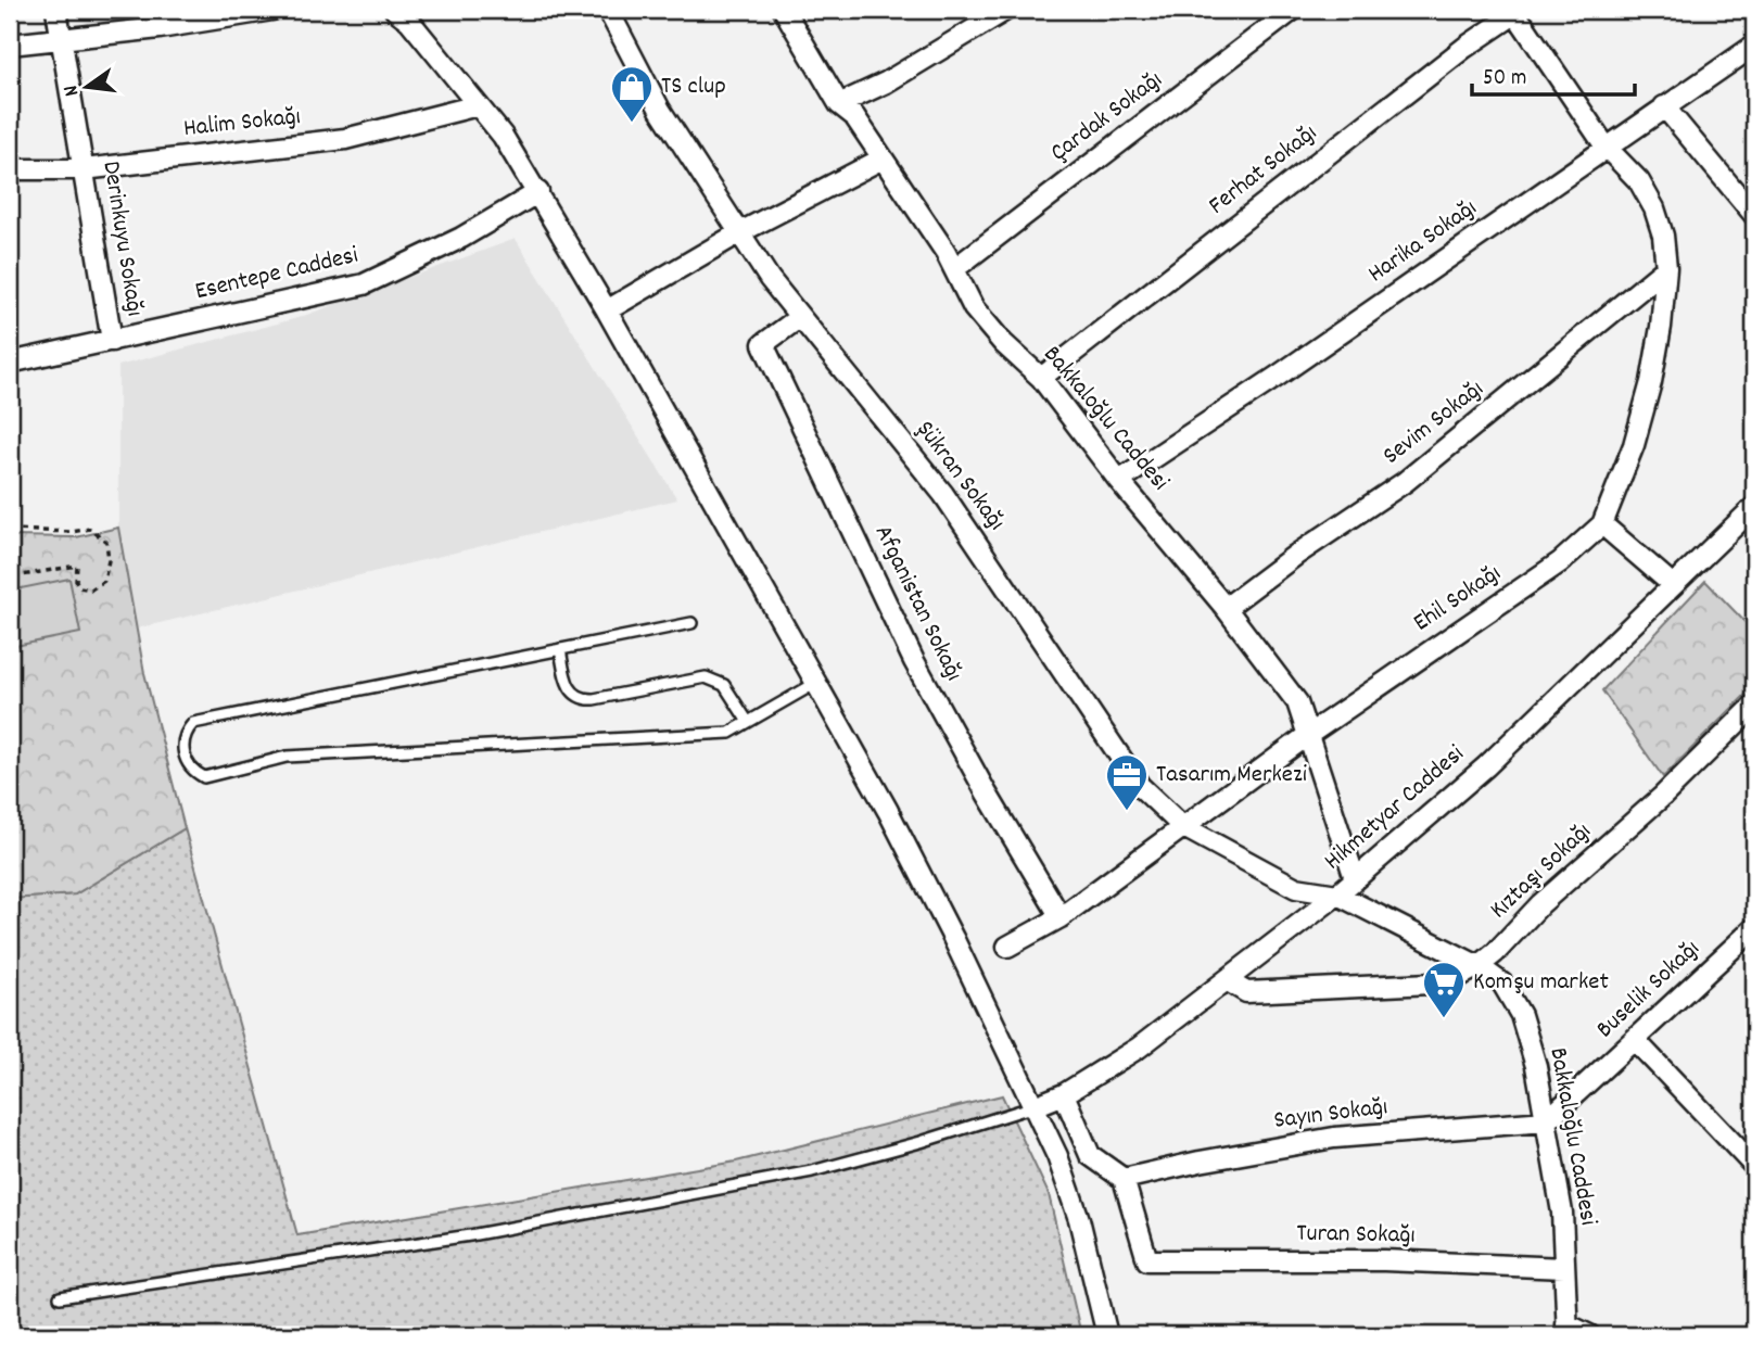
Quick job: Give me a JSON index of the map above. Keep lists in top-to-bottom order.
{
  "streets": {
    "street": [
      "Çardak Sokağı",
      "Halim Sokağı",
      "Ferhat Sokağı",
      "Derinkuyu Sokağı",
      "Harika Sokağı",
      "Esentepe Caddesi",
      "Bakkaloğlu Caddesi",
      "Sevim Sokağı",
      "Şükran Sokağı",
      "Ehil Sokağı",
      "Afganistan Sokağı",
      "Hikmetyar Caddesi",
      "Kıztaşı Sokağı",
      "Buselik Sokağı",
      "Sayın Sokağı",
      "Turan Sokağı"
    ]
  },
  "crossings": [
    ["Çardak Sokağı", "Bakkaloğlu Caddesi"],
    ["Halim Sokağı", "Derinkuyu Sokağı"],
    ["Ferhat Sokağı", "Bakkaloğlu Caddesi"],
    ["Ferhat Sokağı", "Ehil Sokağı"],
    ["Derinkuyu Sokağı", "Esentepe Caddesi"],
    ["Harika Sokağı", "Bakkaloğlu Caddesi"],
    ["Harika Sokağı", "Ehil Sokağı"],
    ["Bakkaloğlu Caddesi", "Sevim Sokağı"],
    ["Bakkaloğlu Caddesi", "Ehil Sokağı"],
    ["Bakkaloğlu Caddesi", "Hikmetyar Caddesi"],
    ["Bakkaloğlu Caddesi", "Kıztaşı Sokağı"],
    ["Bakkaloğlu Caddesi", "Buselik Sokağı"],
    ["Bakkaloğlu Caddesi", "Sayın Sokağı"],
    ["Bakkaloğlu Caddesi", "Turan Sokağı"],
    ["Sevim Sokağı", "Ehil Sokağı"],
    ["Şükran Sokağı", "Ehil Sokağı"],
    ["Şükran Sokağı", "Afganistan Sokağı"],
    ["Şükran Sokağı", "Hikmetyar Caddesi"],
    ["Ehil Sokağı", "Afganistan Sokağı"],
    ["Buselik Sokağı", "Sayın Sokağı"],
    ["Sayın Sokağı", "Turan Sokağı"]
  ],
  "places": {
    "shop": ["TS clup"],
    "office": ["Tasarım Merkezi"],
    "supermarket": ["Komşu market"]
  },
  "scale_bar": "50 m",
  "north": "left"
}
